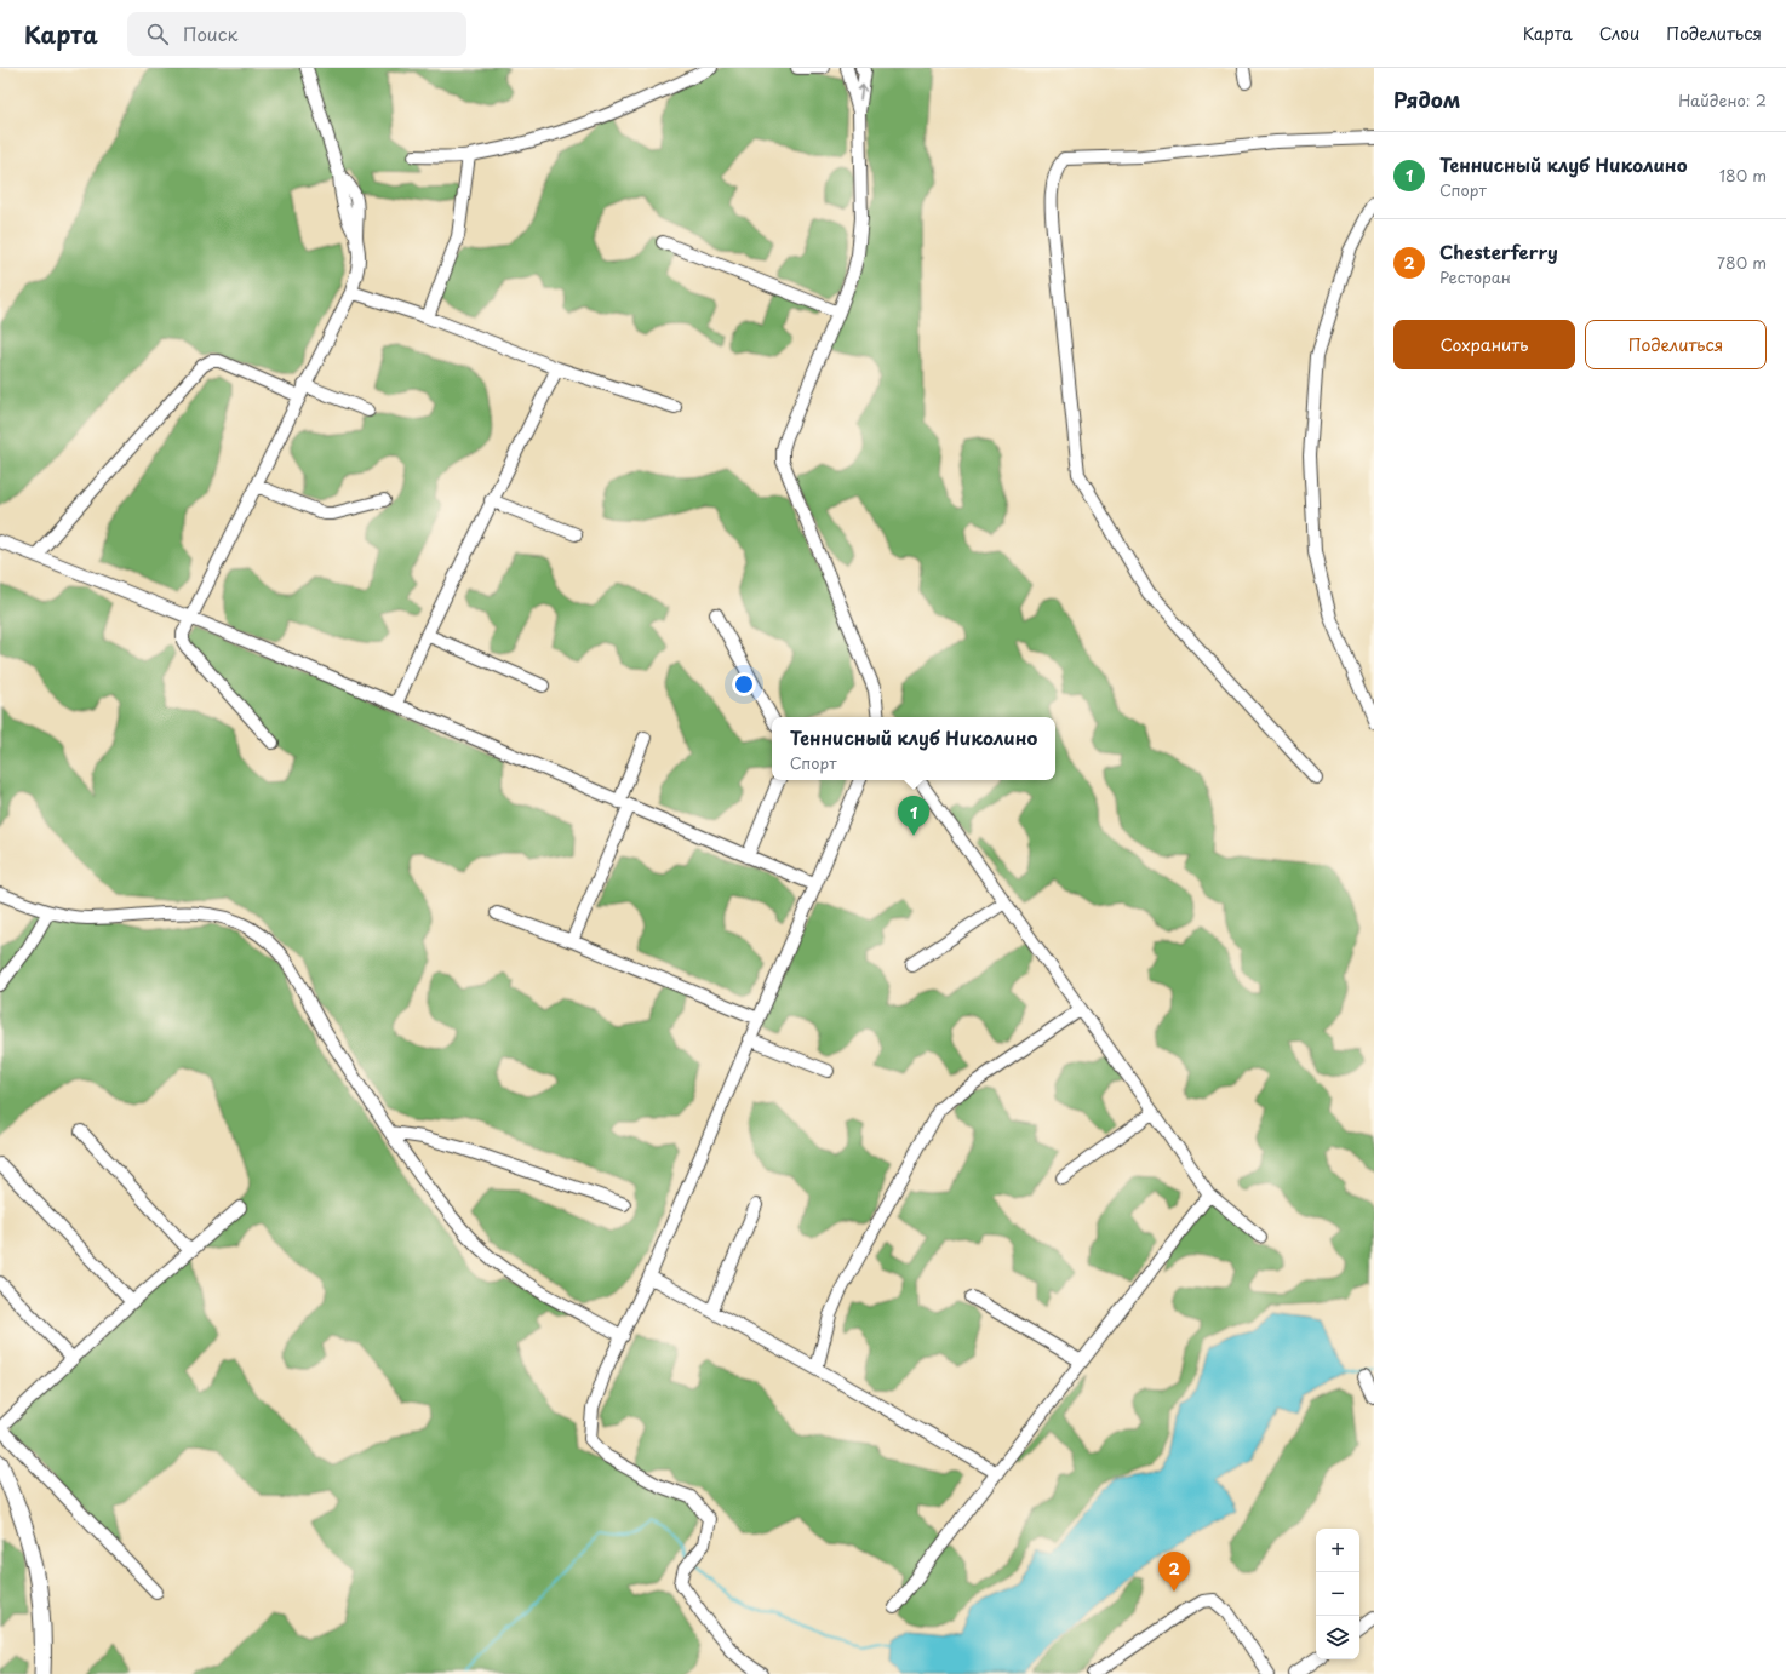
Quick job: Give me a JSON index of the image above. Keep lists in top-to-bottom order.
{
  "page": {
    "header": "Карта",
    "search": "Поиск",
    "nav": ["Карта", "Слои", "Поделиться"],
    "heading": ["Рядом", "Найдено: 2"],
    "list": [
      {
        "mark": "1",
        "name": "Теннисный клуб Николино",
        "note": "Спорт",
        "value": "180 m"
      },
      {
        "mark": "2",
        "name": "Chesterferry",
        "note": "Ресторан",
        "value": "780 m"
      }
    ],
    "buttons": ["Сохранить", "Поделиться"],
    "popup": ["Теннисный клуб Николино", "Спорт"],
    "pins": ["1", "2"],
    "map_buttons": ["+", "−"]
  }
}
